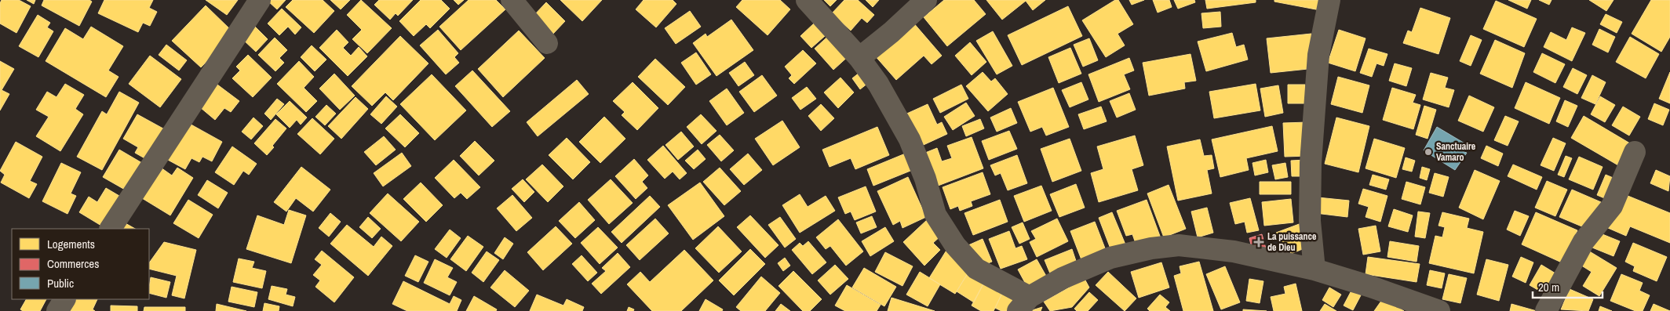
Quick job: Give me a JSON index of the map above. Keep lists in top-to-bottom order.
{
  "places": {
    "other": ["Sanctuaire Vamaro"],
    "health": ["La puissance de Dieu"]
  },
  "legend": ["Logements", "Commerces", "Public"],
  "scale_bar": "20 m"
}
